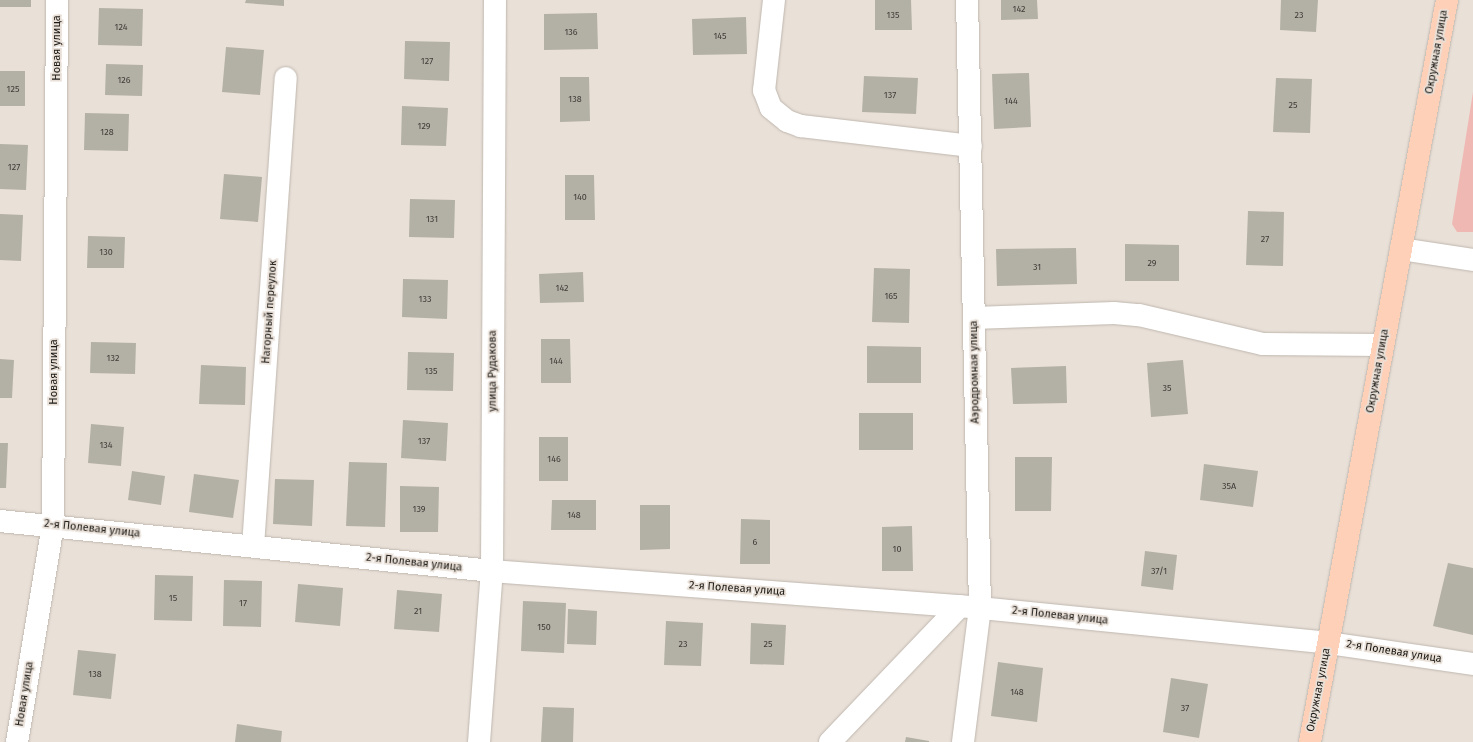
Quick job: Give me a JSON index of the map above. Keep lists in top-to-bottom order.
{
  "streets": {
    "main road": ["Окружная улица"],
    "street": [
      "Новая улица",
      "Нагорный переулок",
      "улица Рудакова",
      "Аэродромная улица",
      "2-я Полевая улица"
    ]
  },
  "crossings": [
    ["Новая улица", "2-я Полевая улица"],
    ["Окружная улица", "2-я Полевая улица"],
    ["Нагорный переулок", "2-я Полевая улица"],
    ["улица Рудакова", "2-я Полевая улица"],
    ["Аэродромная улица", "2-я Полевая улица"]
  ],
  "house_numbers": [
    "142",
    "135",
    "23",
    "124",
    "136",
    "145",
    "127",
    "126",
    "125",
    "137",
    "138",
    "144",
    "25",
    "129",
    "128",
    "127",
    "140",
    "131",
    "27",
    "130",
    "29",
    "31",
    "142",
    "165",
    "133",
    "132",
    "144",
    "135",
    "35",
    "137",
    "134",
    "146",
    "35А",
    "139",
    "148",
    "6",
    "10",
    "37/1",
    "15",
    "17",
    "21",
    "150",
    "23",
    "25",
    "138",
    "148",
    "37"
  ]
}
